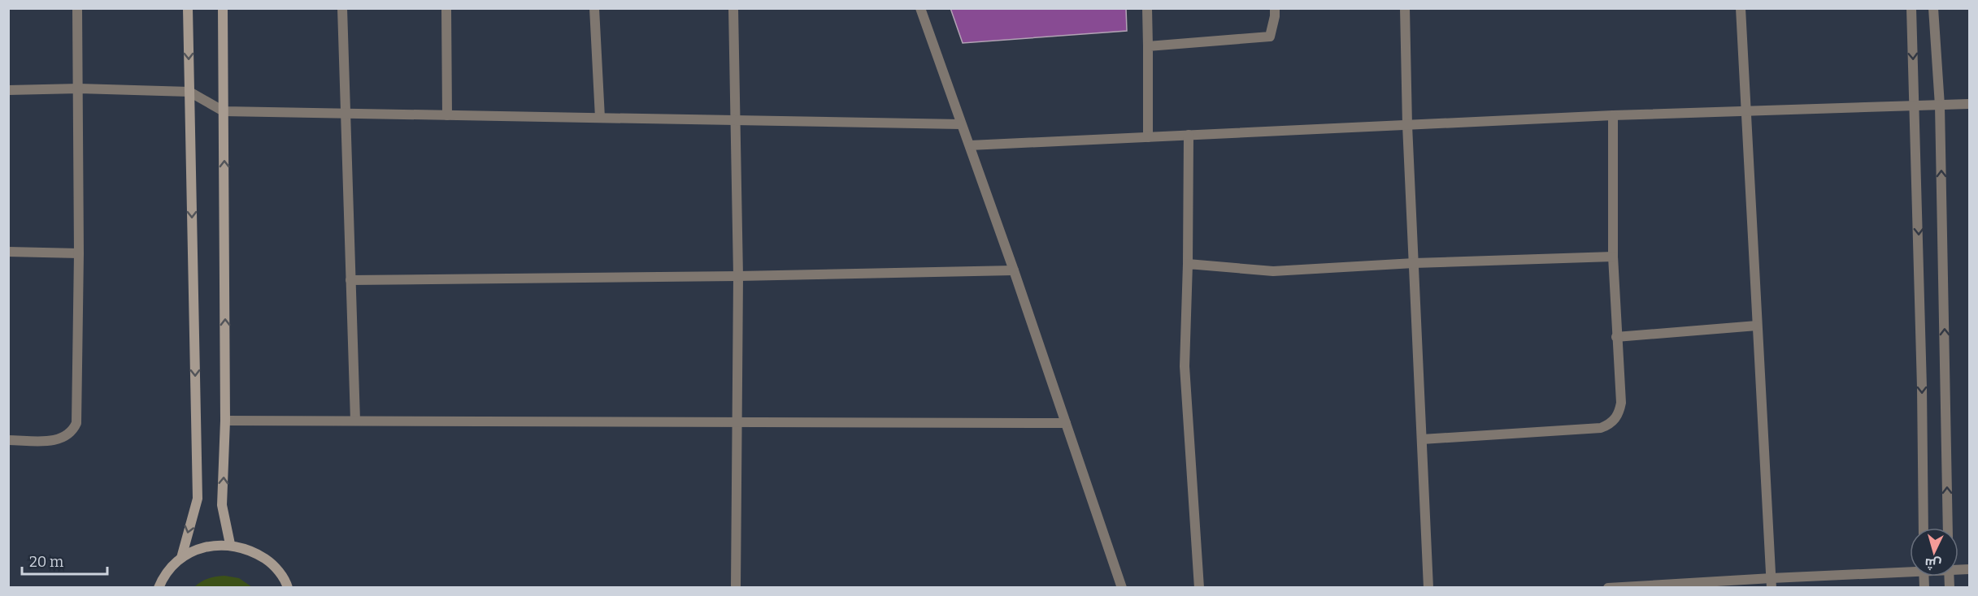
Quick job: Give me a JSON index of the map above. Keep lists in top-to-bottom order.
{
  "scale_bar": "20 m",
  "north": "bottom"
}
